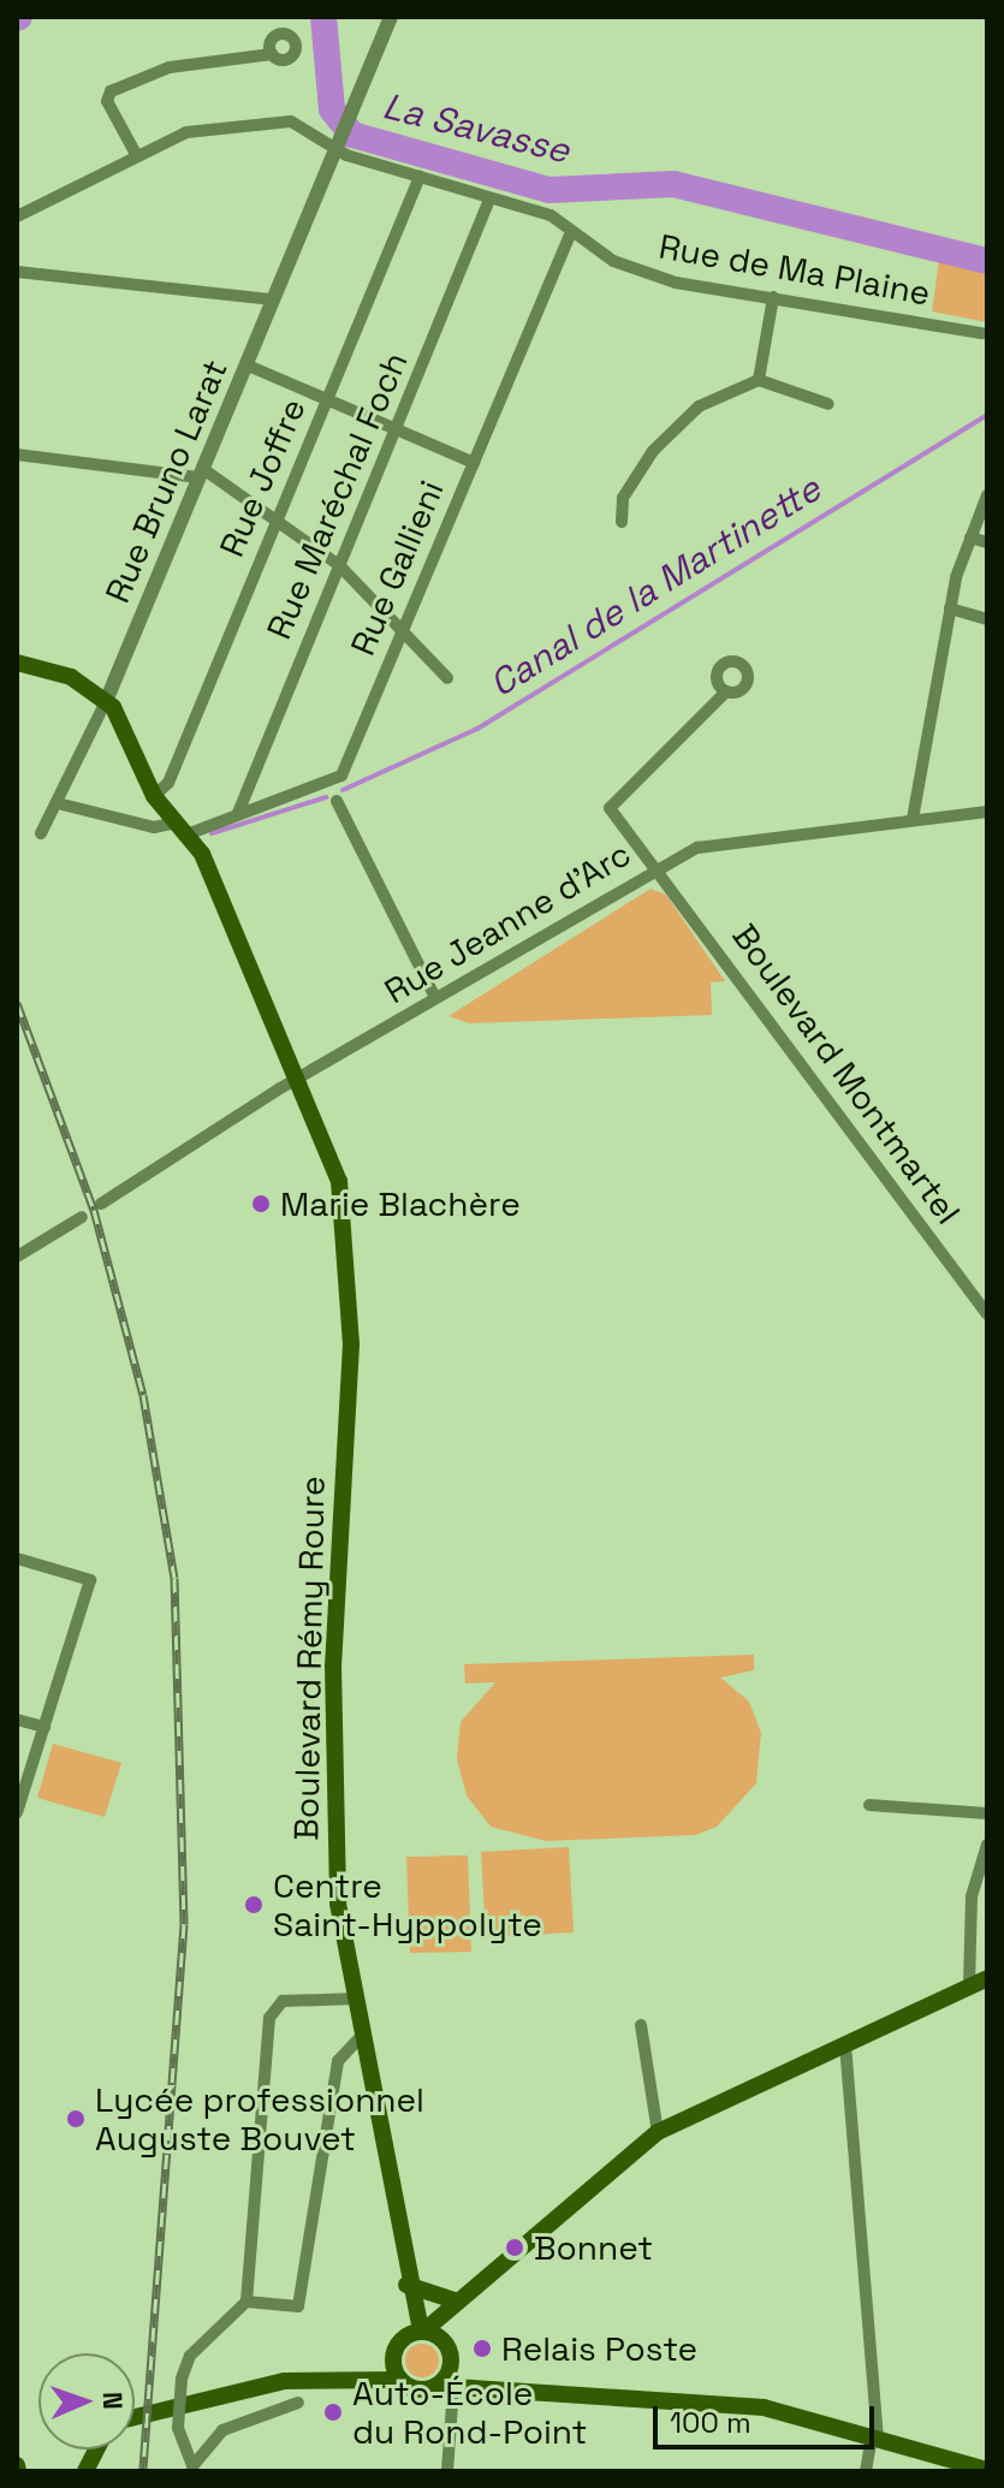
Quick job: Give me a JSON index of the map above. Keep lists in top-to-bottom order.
{
  "streets": {
    "main road": ["Boulevard Rémy Roure"],
    "street": [
      "Rue de Ma Plaine",
      "Rue Joffre",
      "Rue Bruno Larat",
      "Rue Maréchal Foch",
      "Rue Gallieni",
      "Rue Jeanne d'Arc",
      "Boulevard Montmartel"
    ]
  },
  "crossings": [
    ["Rue de Ma Plaine", "Rue Joffre"],
    ["Rue de Ma Plaine", "Rue Bruno Larat"],
    ["Rue de Ma Plaine", "Rue Maréchal Foch"],
    ["Rue de Ma Plaine", "Rue Gallieni"],
    ["Rue Joffre", "Boulevard Rémy Roure"],
    ["Rue Bruno Larat", "Boulevard Rémy Roure"],
    ["Rue Maréchal Foch", "Rue Gallieni"],
    ["Rue Gallieni", "Boulevard Rémy Roure"],
    ["Rue Jeanne d'Arc", "Boulevard Montmartel"],
    ["Rue Jeanne d'Arc", "Boulevard Rémy Roure"]
  ],
  "water": ["La Savasse", "Canal de la Martinette"],
  "places": [
    "Marie Blachère",
    "Centre Saint-Hyppolyte",
    "Lycée professionnel Auguste Bouvet",
    "Bonnet",
    "Relais Poste",
    "Auto-École du Rond-Point"
  ],
  "scale_bar": "100 m",
  "north": "right"
}
